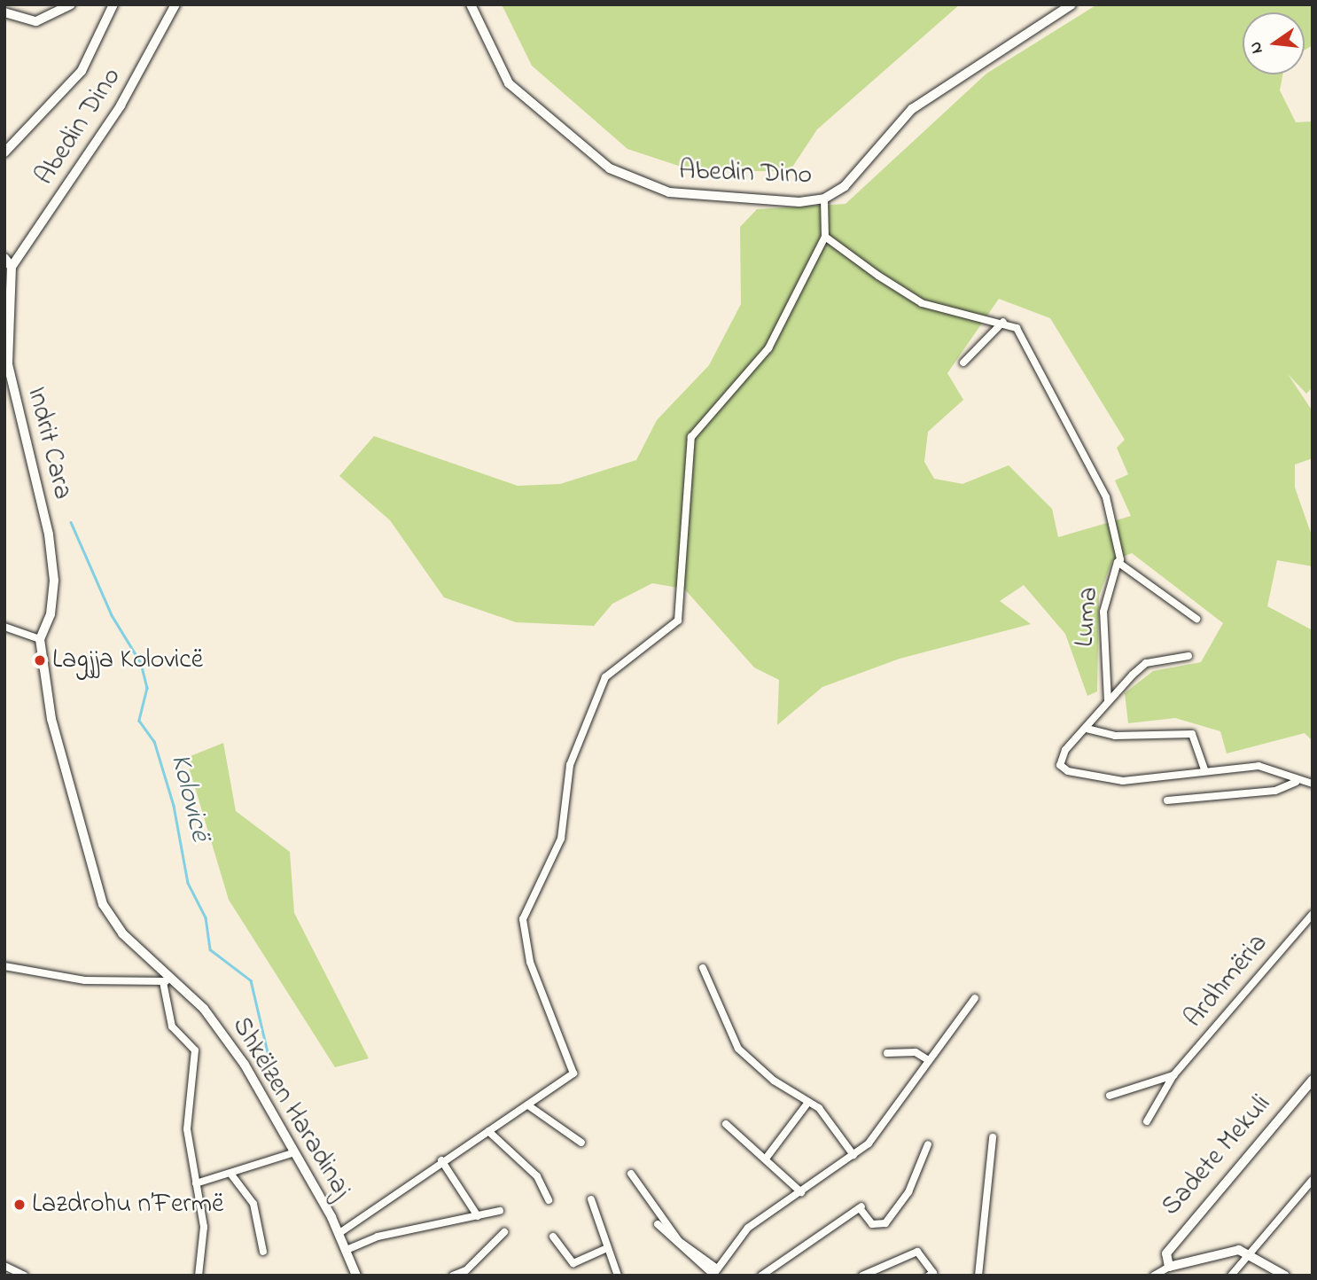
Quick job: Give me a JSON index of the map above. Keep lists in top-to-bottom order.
{
  "streets": {
    "street": [
      "Abedin Dino",
      "Indrit Cara",
      "Luma",
      "Ardhmëria",
      "Shkëlzen Haradinaj",
      "Sadete Mekuli"
    ]
  },
  "crossings": [
    ["Abedin Dino", "Indrit Cara"],
    ["Indrit Cara", "Shkëlzen Haradinaj"]
  ],
  "water": ["Kolovicë"],
  "places": ["Lagjja Kolovicë", "Lazdrohu n’Fermë"],
  "north": "left"
}
